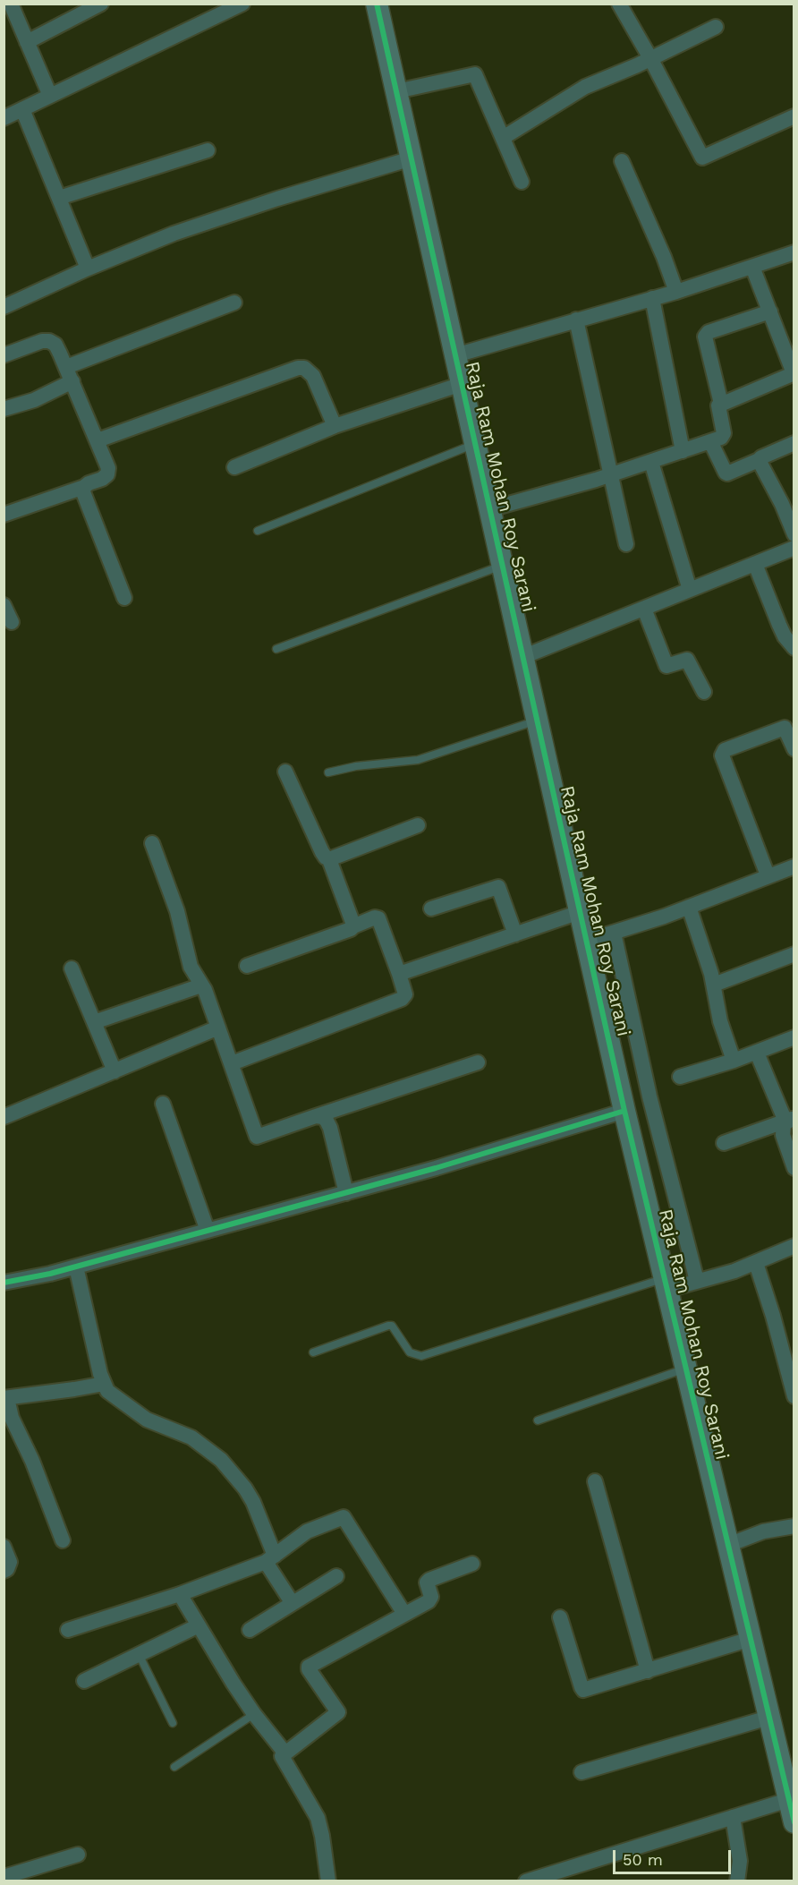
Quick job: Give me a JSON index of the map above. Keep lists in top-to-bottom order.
{
  "streets": {
    "street": ["Raja Ram Mohan Roy Sarani"]
  },
  "scale_bar": "50 m"
}
